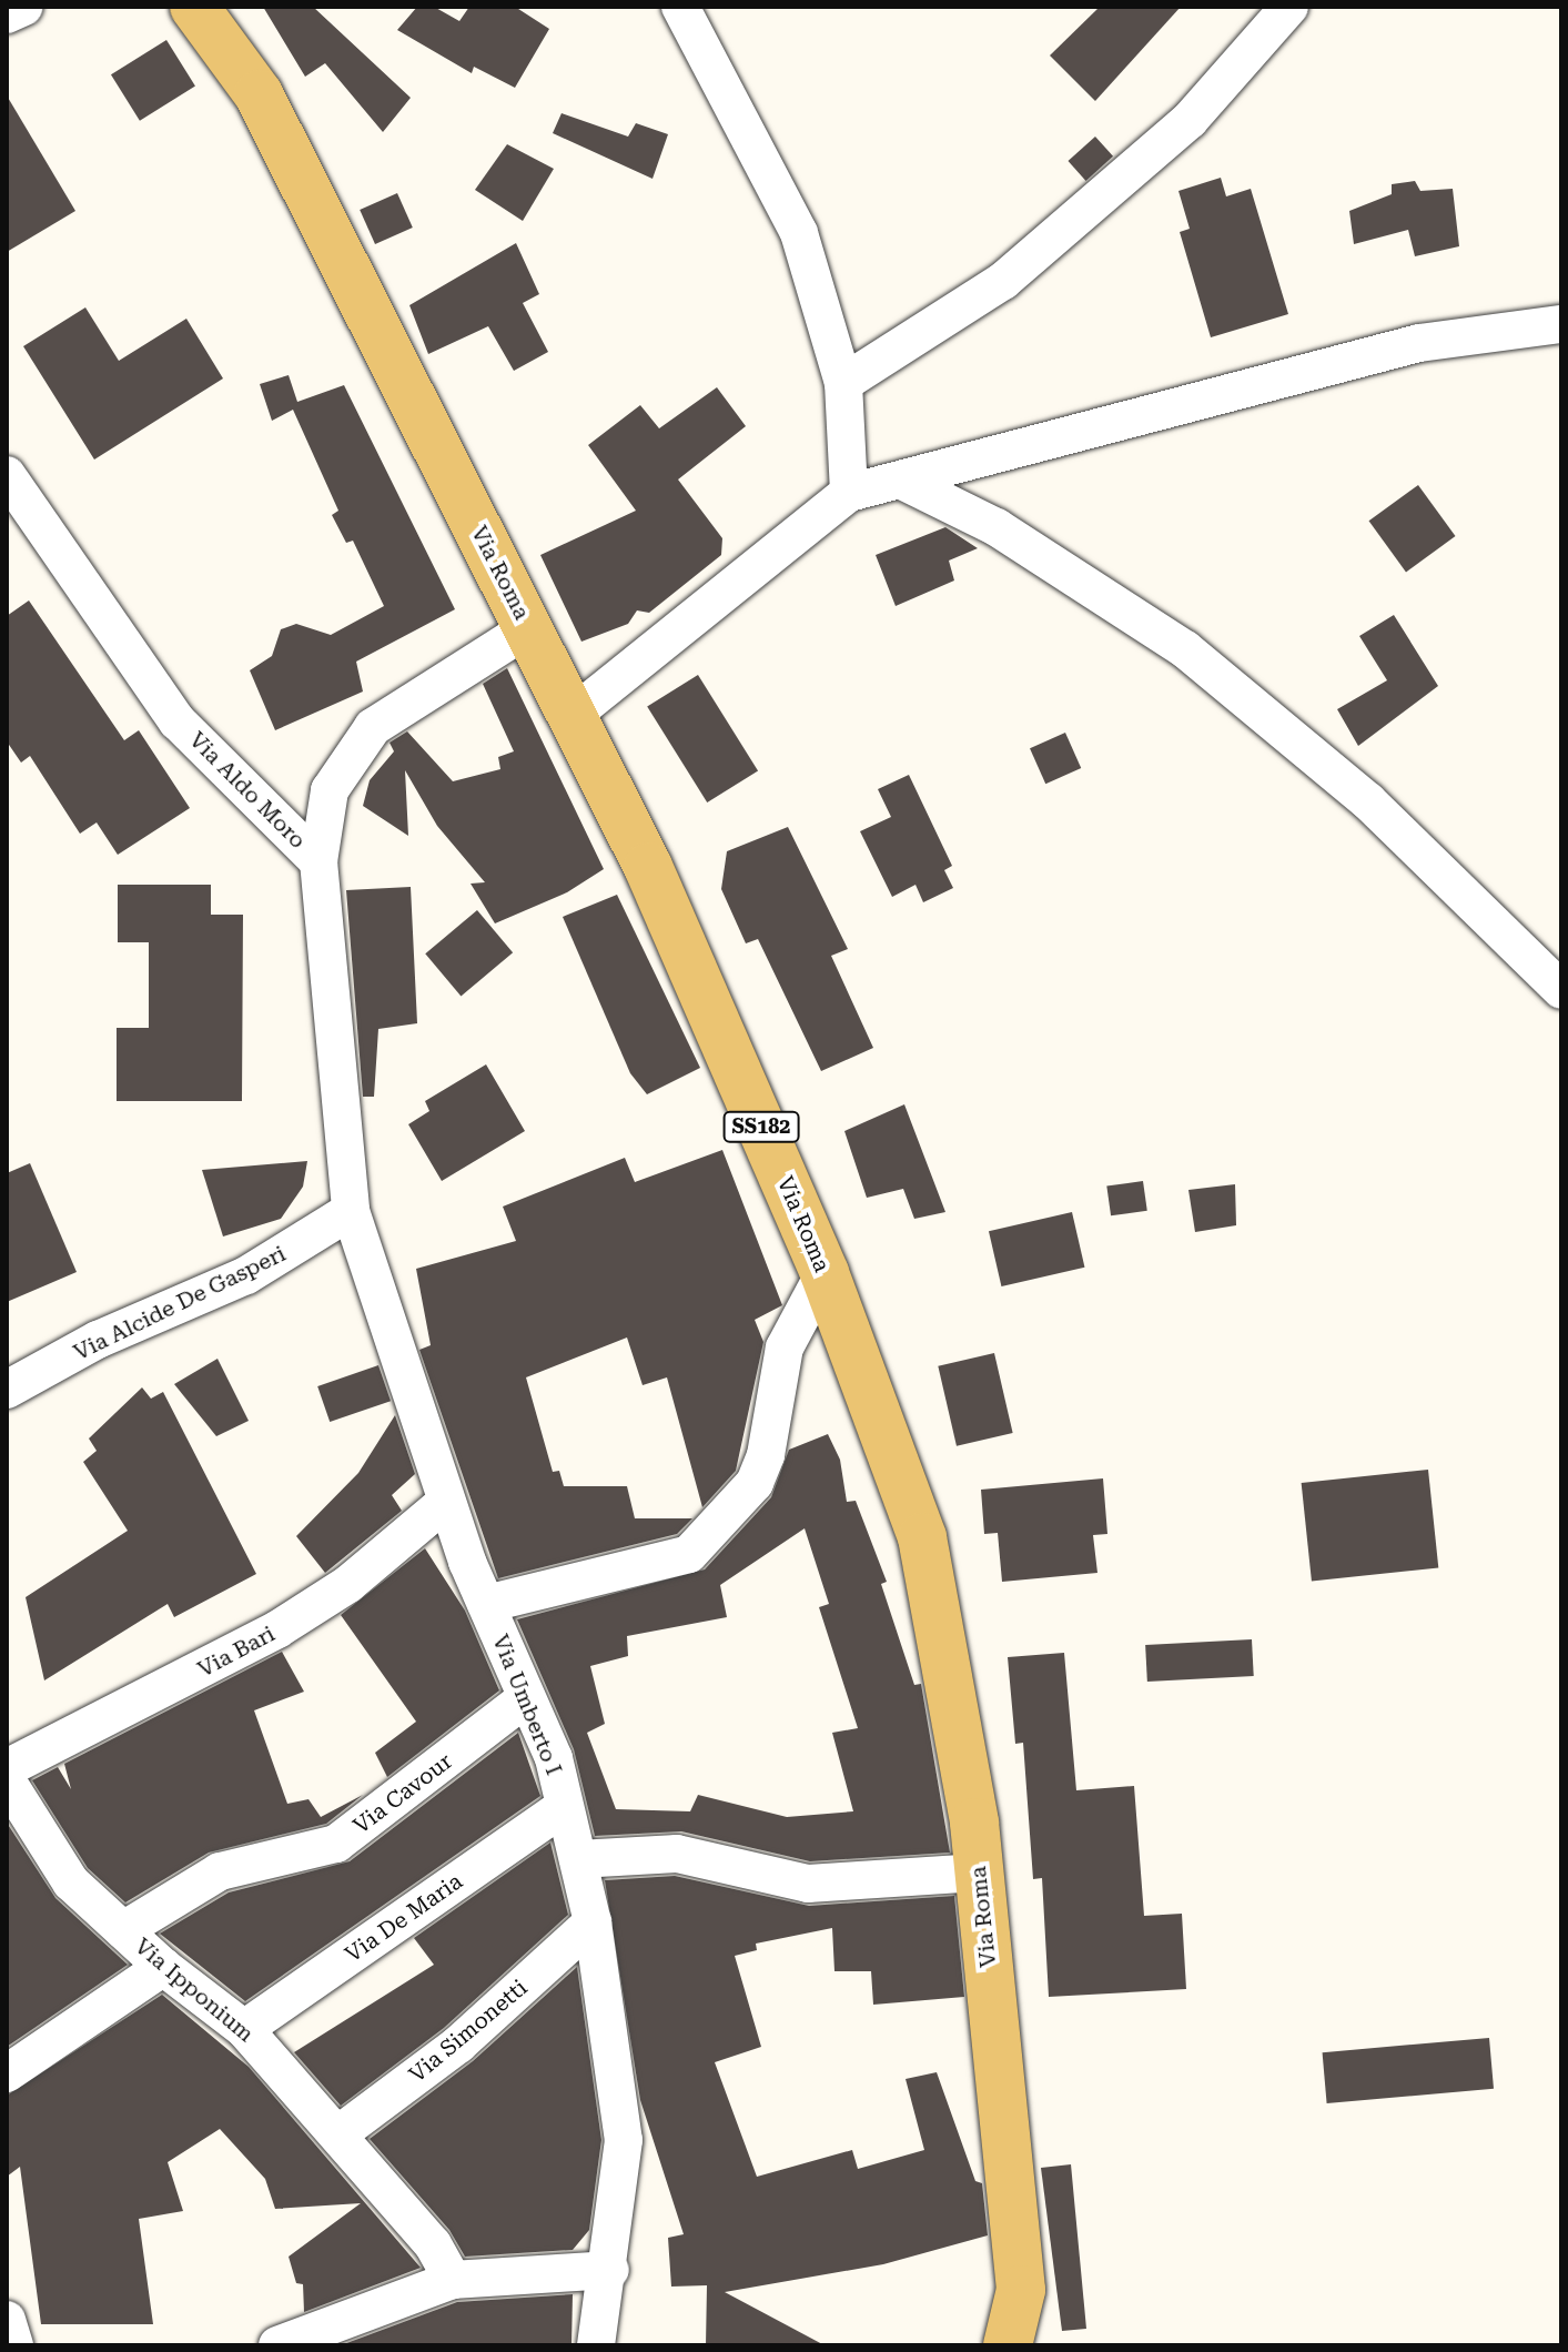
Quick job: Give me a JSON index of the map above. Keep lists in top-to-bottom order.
{
  "streets": {
    "main road": ["Via Roma", "SS182"],
    "street": [
      "Via Aldo Moro",
      "Via Alcide De Gasperi",
      "Via Bari",
      "Via Umberto I",
      "Via Cavour",
      "Via De Maria",
      "Via Ipponium",
      "Via Simonetti"
    ]
  },
  "crossings": [
    ["Via Aldo Moro", "Via Alcide De Gasperi"],
    ["Via Aldo Moro", "Via Umberto I"],
    ["Via Alcide De Gasperi", "Via Umberto I"],
    ["Via Bari", "Via Umberto I"],
    ["Via Umberto I", "Via Cavour"],
    ["Via Umberto I", "Via De Maria"],
    ["Via Umberto I", "Via Simonetti"],
    ["Via Cavour", "Via Ipponium"],
    ["Via De Maria", "Via Ipponium"],
    ["Via Ipponium", "Via Simonetti"]
  ]
}
